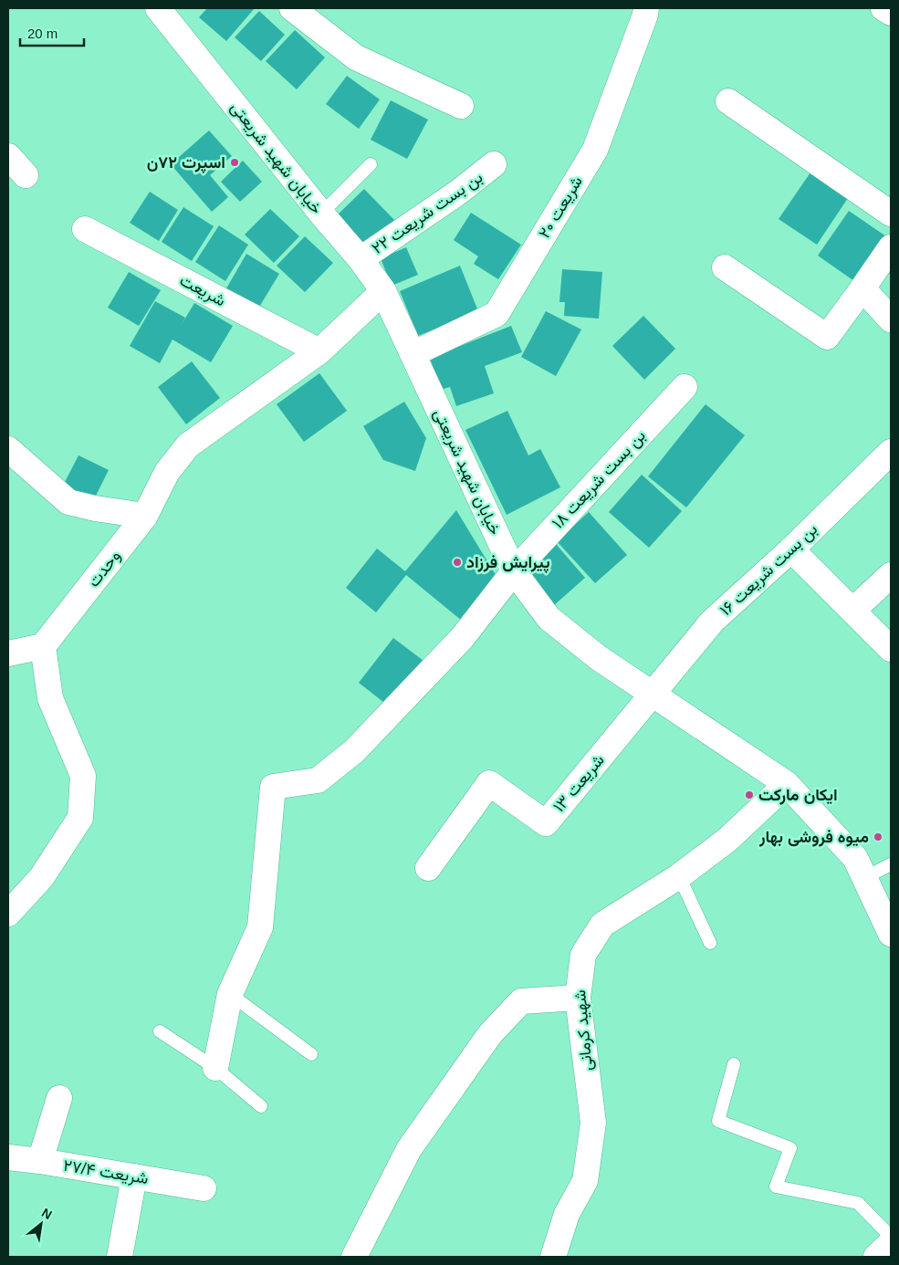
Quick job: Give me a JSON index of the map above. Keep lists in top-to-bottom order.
{
  "streets": {
    "street": [
      "خیابان شهید شریعتی",
      "شریعت ۲۰",
      "بن بست شریعت ۲۲",
      "شریعت",
      "بن بست شریعت ۱۸",
      "وحدت",
      "بن بست شریعت ۱۶",
      "شریعت ۱۳",
      "شهید کرمانی",
      "شریعت ۲۷/۴"
    ]
  },
  "crossings": [
    ["خیابان شهید شریعتی", "شریعت ۲۰"],
    ["خیابان شهید شریعتی", "بن بست شریعت ۲۲"],
    ["خیابان شهید شریعتی", "بن بست شریعت ۱۸"],
    ["خیابان شهید شریعتی", "وحدت"],
    ["خیابان شهید شریعتی", "بن بست شریعت ۱۶"],
    ["خیابان شهید شریعتی", "شریعت ۱۳"],
    ["خیابان شهید شریعتی", "شهید کرمانی"],
    ["شریعت", "وحدت"],
    ["بن بست شریعت ۱۶", "شریعت ۱۳"]
  ],
  "places": [
    "اسپرت ۷۲ن",
    "پیرایش فرزاد",
    "ایکان مارکت",
    "میوه فروشی بهار"
  ],
  "scale_bar": "20 m",
  "north": "top right"
}
